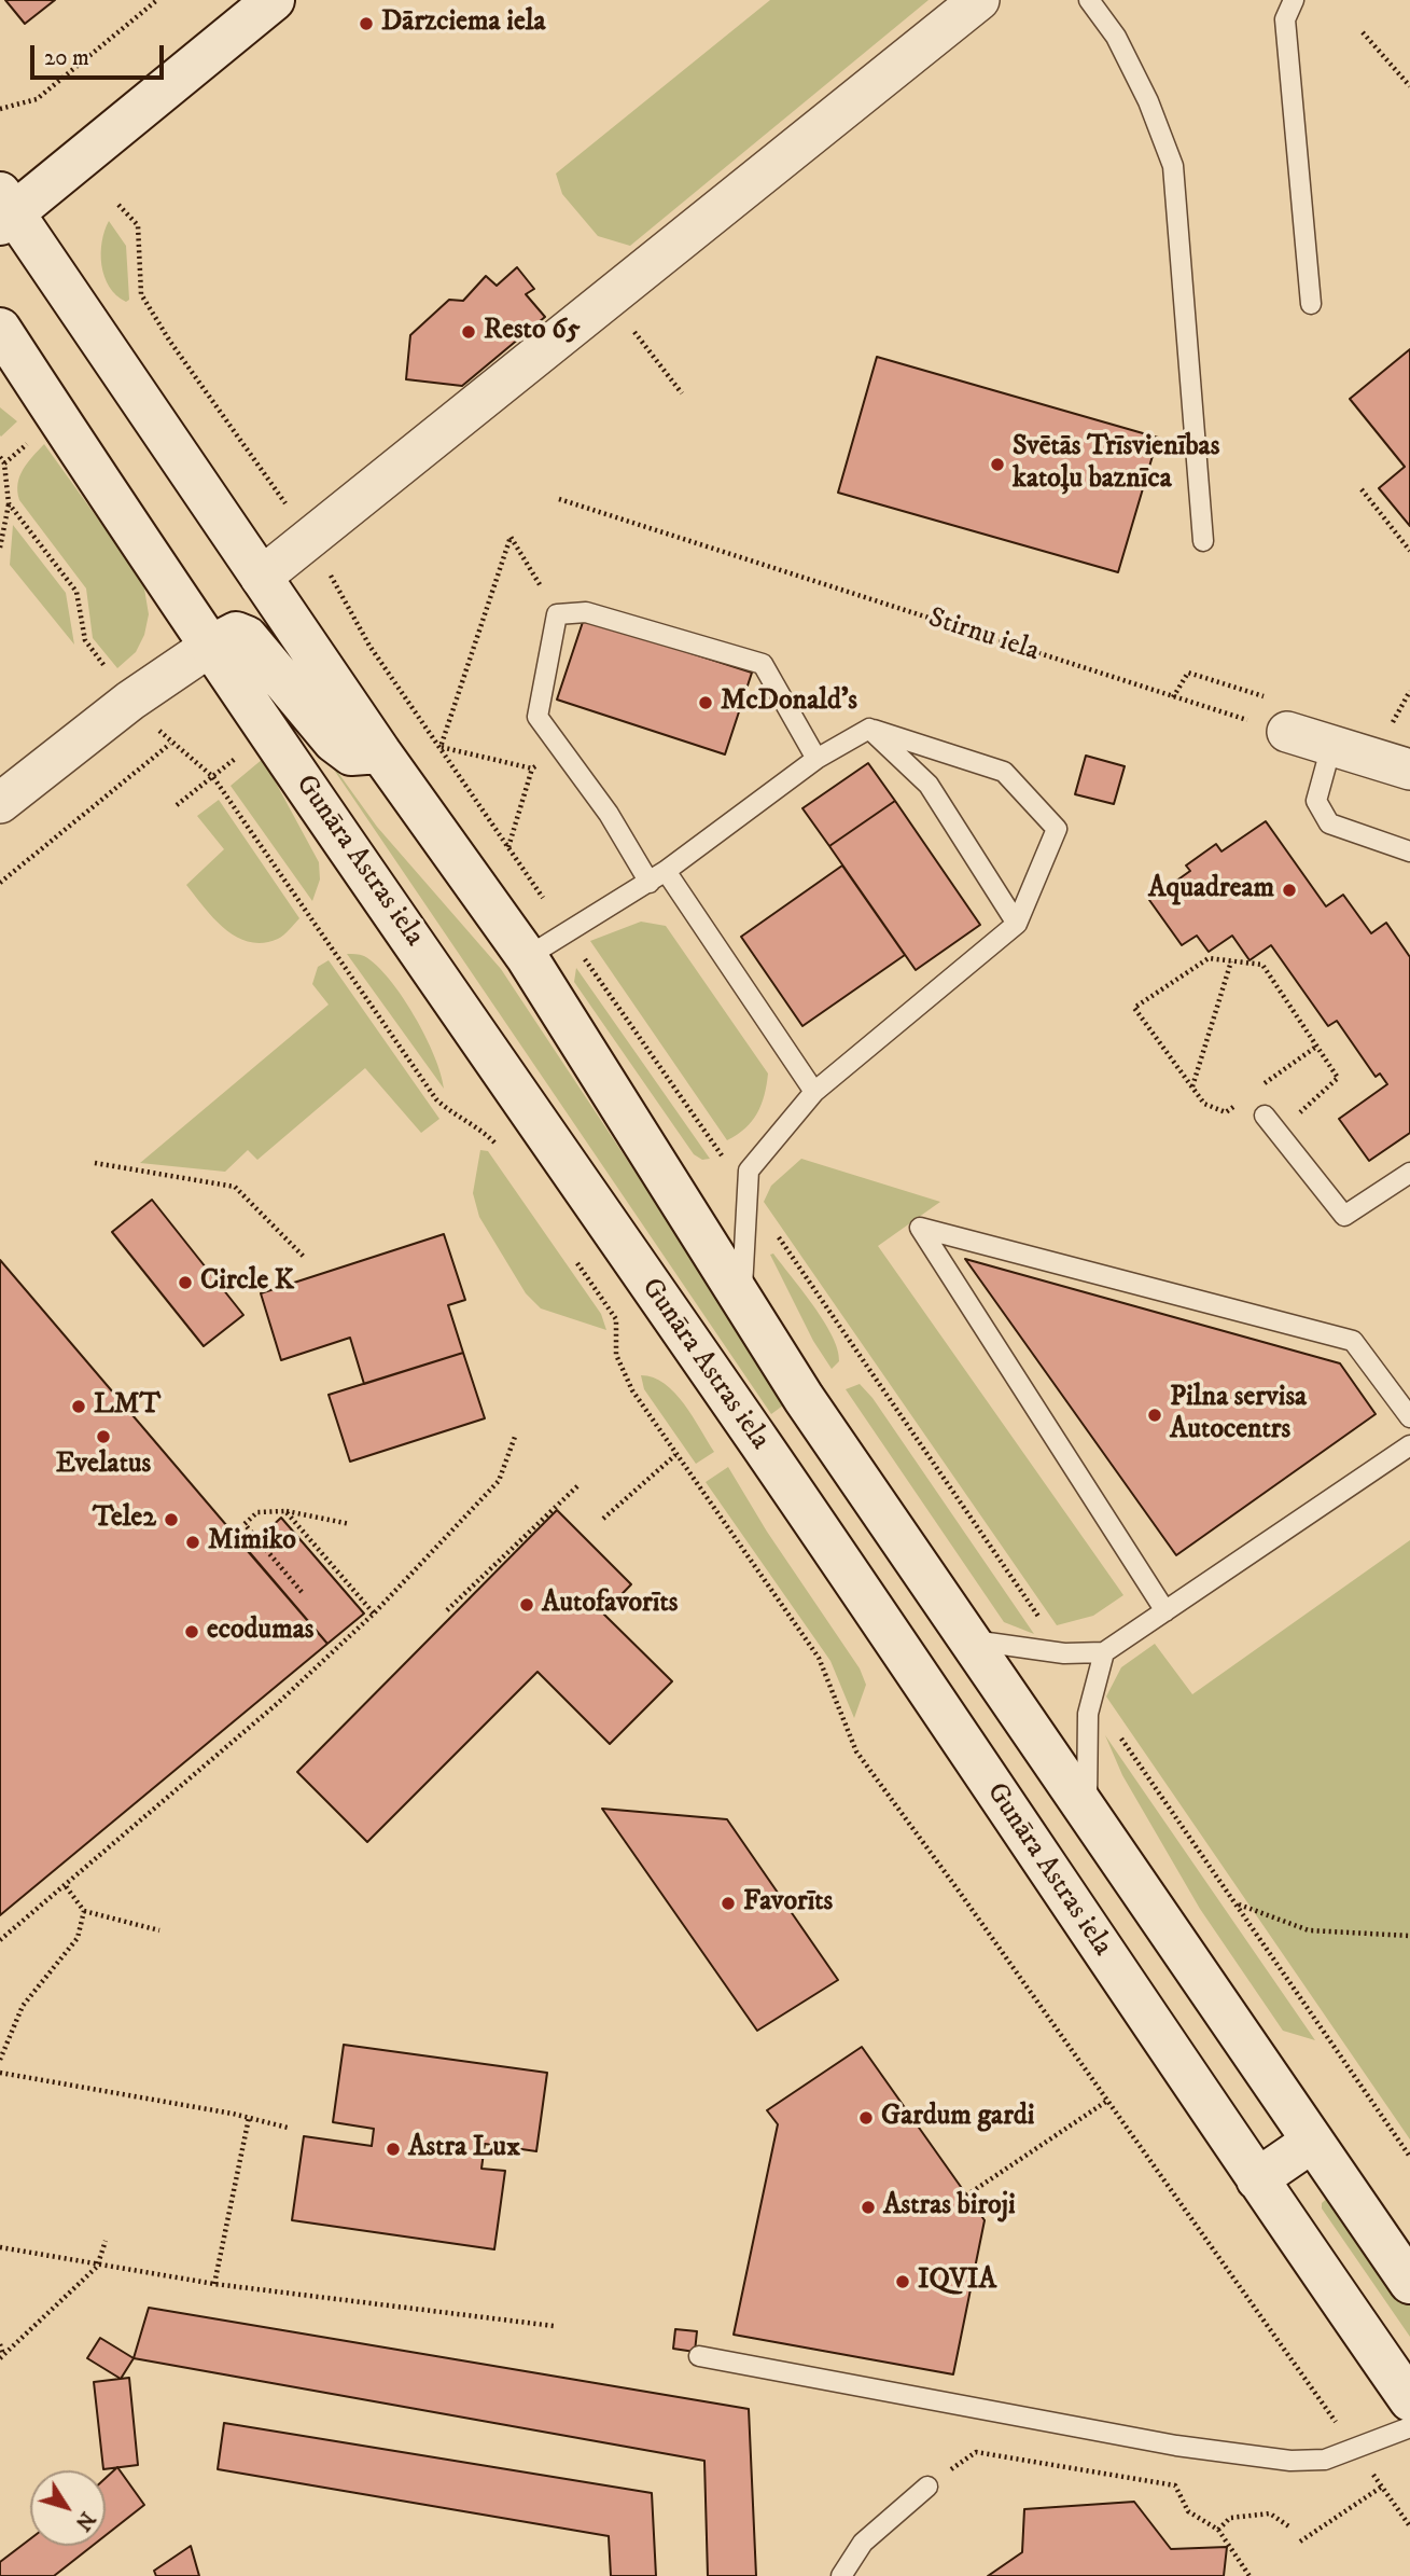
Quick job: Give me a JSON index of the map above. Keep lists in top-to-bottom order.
{
  "streets": {
    "main road": ["Gunāra Astras iela"],
    "path": ["Stirnu iela"]
  },
  "places": [
    "Dārzciema iela",
    "Resto 65",
    "Svētās Trīsvienības katoļu baznīca",
    "McDonald's",
    "Aquadream",
    "Circle K",
    "LMT",
    "Pilna servisa Autocentrs",
    "Evelatus",
    "Tele2",
    "Mimiko",
    "Autofavorīts",
    "ecodumas",
    "Favorīts",
    "Gardum gardi",
    "Astra Lux",
    "Astras biroji",
    "IQVIA"
  ],
  "scale_bar": "20 m",
  "north": "bottom right"
}
